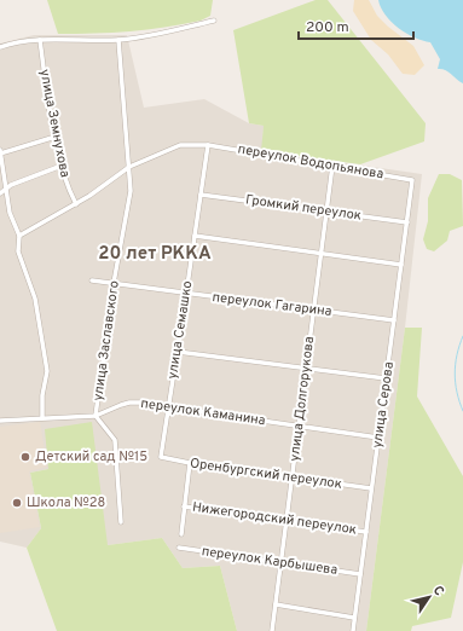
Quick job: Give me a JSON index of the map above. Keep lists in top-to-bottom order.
{
  "streets": {
    "street": [
      "улица Земнухова",
      "переулок Водопьянова",
      "Громкий переулок",
      "переулок Гагарина",
      "улица Семашко",
      "улица Заславского",
      "улица Долгорукова",
      "улица Серова",
      "переулок Каманина",
      "Оренбургский переулок",
      "Нижегородский переулок",
      "переулок Карбышева"
    ]
  },
  "crossings": [
    ["улица Земнухова", "переулок Водопьянова"],
    ["переулок Водопьянова", "улица Семашко"],
    ["переулок Водопьянова", "улица Заславского"],
    ["переулок Водопьянова", "улица Долгорукова"],
    ["переулок Водопьянова", "улица Серова"],
    ["Громкий переулок", "улица Семашко"],
    ["Громкий переулок", "улица Долгорукова"],
    ["Громкий переулок", "улица Серова"],
    ["переулок Гагарина", "улица Семашко"],
    ["переулок Гагарина", "улица Заславского"],
    ["переулок Гагарина", "улица Долгорукова"],
    ["переулок Гагарина", "улица Серова"],
    ["улица Семашко", "переулок Каманина"],
    ["улица Семашко", "Оренбургский переулок"],
    ["улица Заславского", "переулок Каманина"],
    ["улица Долгорукова", "переулок Каманина"],
    ["улица Долгорукова", "Оренбургский переулок"],
    ["улица Долгорукова", "Нижегородский переулок"],
    ["улица Долгорукова", "переулок Карбышева"],
    ["улица Серова", "переулок Каманина"],
    ["улица Серова", "Оренбургский переулок"],
    ["улица Серова", "Нижегородский переулок"],
    ["улица Серова", "переулок Карбышева"]
  ],
  "districts": ["20 лет РККА"],
  "places": ["Детский сад №15", "Школа №28"],
  "scale_bar": "200 m",
  "north": "top right"
}
